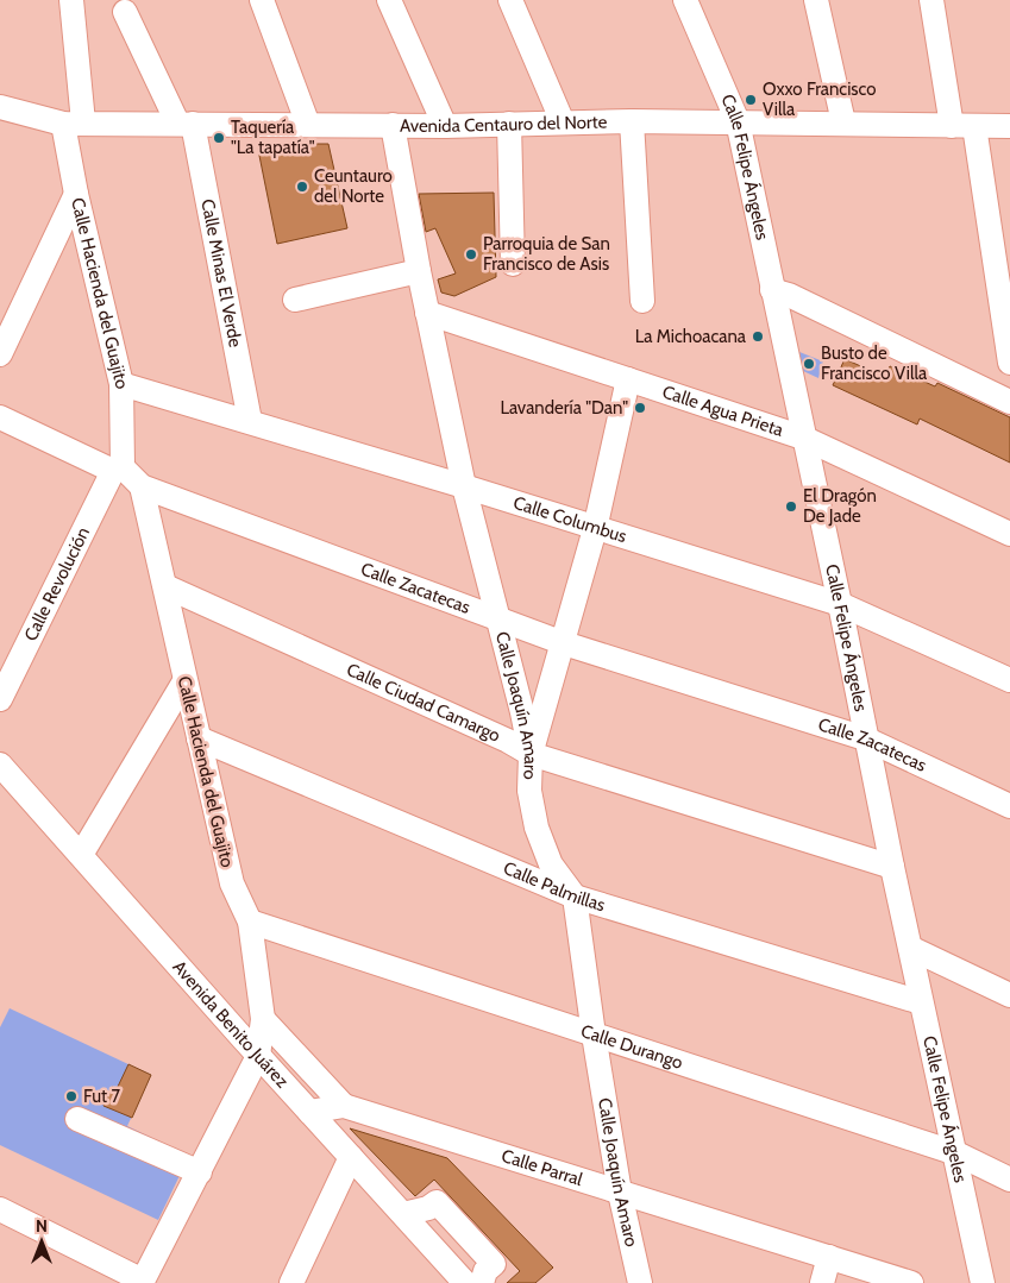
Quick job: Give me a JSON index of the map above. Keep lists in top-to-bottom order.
{
  "streets": {
    "street": [
      "Avenida Centauro del Norte",
      "Calle Felipe Ángeles",
      "Calle Minas El Verde",
      "Calle Hacienda del Guajito",
      "Calle Agua Prieta",
      "Calle Columbus",
      "Calle Revolución",
      "Calle Zacatecas",
      "Calle Ciudad Camargo",
      "Calle Joaquín Amaro",
      "Calle Palmillas",
      "Avenida Benito Juárez",
      "Calle Durango",
      "Calle Parral"
    ]
  },
  "crossings": [
    ["Avenida Centauro del Norte", "Calle Felipe Ángeles"],
    ["Avenida Centauro del Norte", "Calle Minas El Verde"],
    ["Avenida Centauro del Norte", "Calle Hacienda del Guajito"],
    ["Avenida Centauro del Norte", "Calle Joaquín Amaro"],
    ["Calle Felipe Ángeles", "Calle Agua Prieta"],
    ["Calle Felipe Ángeles", "Calle Columbus"],
    ["Calle Felipe Ángeles", "Calle Zacatecas"],
    ["Calle Felipe Ángeles", "Calle Ciudad Camargo"],
    ["Calle Felipe Ángeles", "Calle Palmillas"],
    ["Calle Felipe Ángeles", "Calle Durango"],
    ["Calle Minas El Verde", "Calle Columbus"],
    ["Calle Hacienda del Guajito", "Calle Columbus"],
    ["Calle Hacienda del Guajito", "Calle Revolución"],
    ["Calle Hacienda del Guajito", "Calle Zacatecas"],
    ["Calle Hacienda del Guajito", "Calle Ciudad Camargo"],
    ["Calle Hacienda del Guajito", "Calle Palmillas"],
    ["Calle Hacienda del Guajito", "Avenida Benito Juárez"],
    ["Calle Hacienda del Guajito", "Calle Durango"],
    ["Calle Agua Prieta", "Calle Joaquín Amaro"],
    ["Calle Columbus", "Calle Joaquín Amaro"],
    ["Calle Revolución", "Calle Zacatecas"],
    ["Calle Zacatecas", "Calle Joaquín Amaro"],
    ["Calle Ciudad Camargo", "Calle Joaquín Amaro"],
    ["Calle Joaquín Amaro", "Calle Palmillas"],
    ["Calle Joaquín Amaro", "Calle Durango"],
    ["Calle Joaquín Amaro", "Calle Parral"],
    ["Avenida Benito Juárez", "Calle Parral"]
  ],
  "places": [
    "Oxxo Francisco Villa",
    "Taquería \"La tapatía\"",
    "Ceuntauro del Norte",
    "Parroquia de San Francisco de Asis",
    "La Michoacana",
    "Busto de Francisco Villa",
    "Lavandería \"Dan\"",
    "El Dragón De Jade",
    "Fut 7"
  ],
  "north": "top"
}
